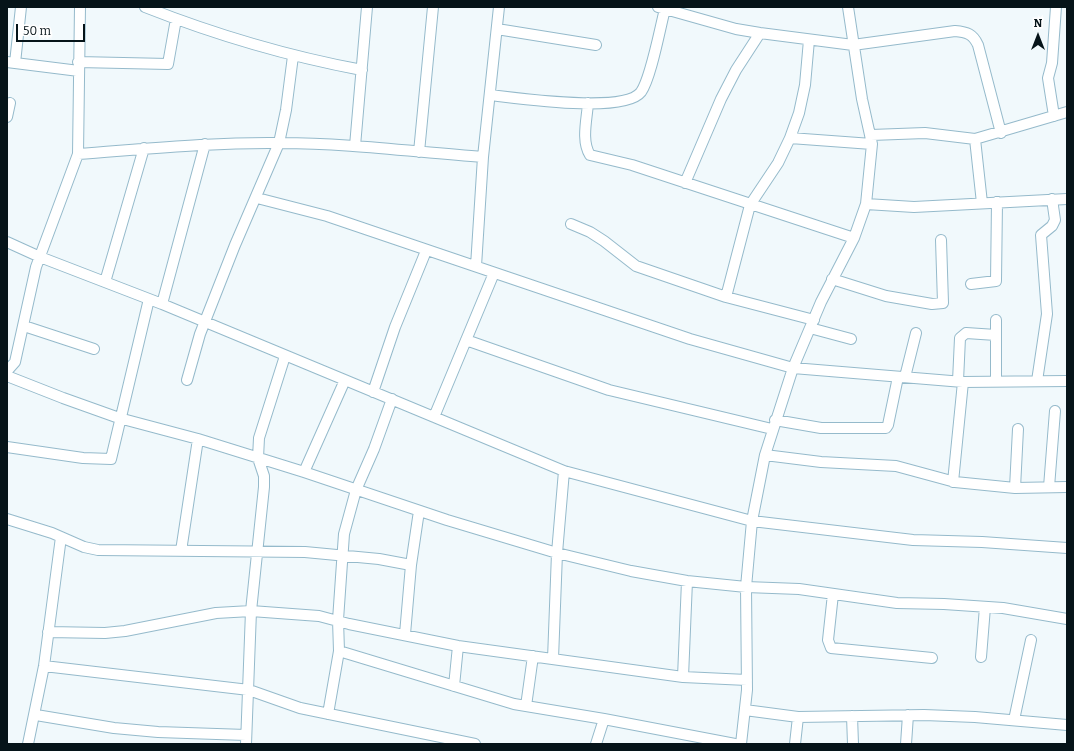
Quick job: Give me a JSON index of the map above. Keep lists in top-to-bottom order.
{
  "scale_bar": "50 m",
  "north": "top"
}
